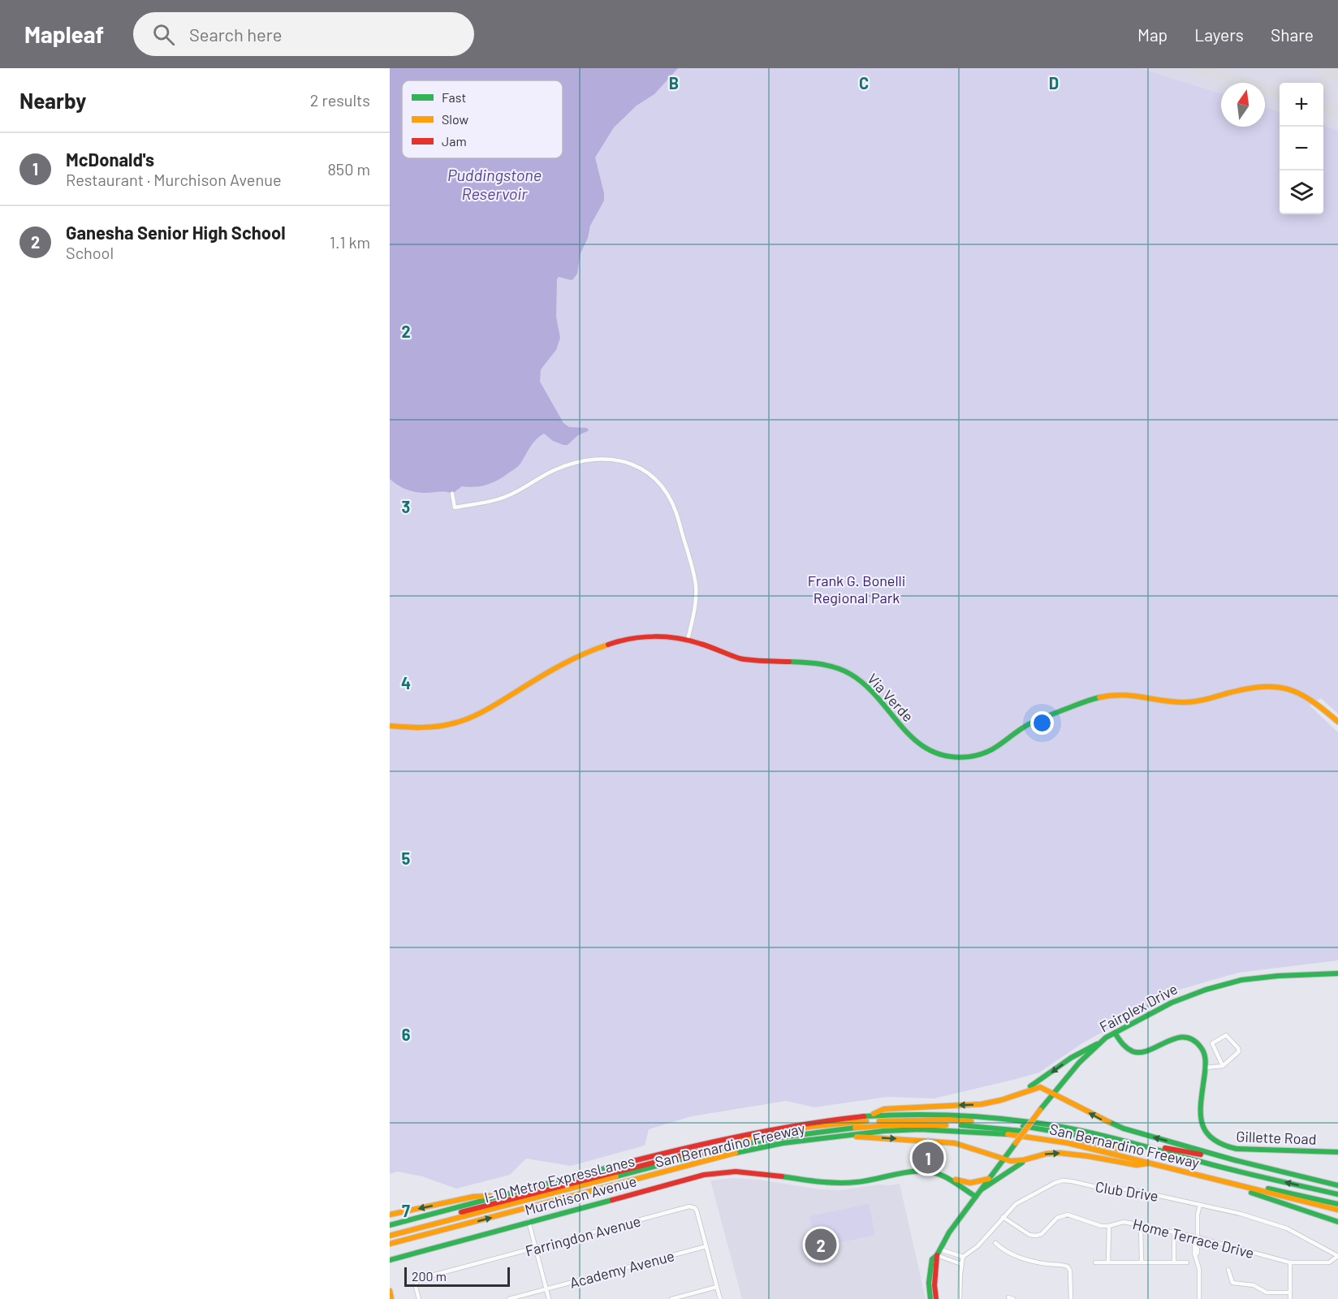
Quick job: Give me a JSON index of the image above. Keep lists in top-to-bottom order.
{
  "streets": {
    "main road": [
      "Via Verde",
      "Fairplex Drive",
      "Gillette Road",
      "San Bernardino Freeway",
      "I-10 Metro ExpressLanes",
      "Murchison Avenue"
    ],
    "street": [
      "Club Drive",
      "Farringdon Avenue",
      "Home Terrace Drive",
      "Academy Avenue"
    ]
  },
  "crossings": [
    ["Fairplex Drive", "Gillette Road"],
    ["Fairplex Drive", "Murchison Avenue"],
    ["San Bernardino Freeway", "I-10 Metro ExpressLanes"],
    ["Club Drive", "Home Terrace Drive"],
    ["Farringdon Avenue", "Academy Avenue"]
  ],
  "water": ["Puddingstone Reservoir"],
  "parks": ["Frank G. Bonelli Regional Park"],
  "legend": ["Fast", "Slow", "Jam"],
  "scale_bar": "200 m",
  "north": "top",
  "page": {
    "header": "Mapleaf",
    "search": "Search here",
    "nav": ["Map", "Layers", "Share"],
    "heading": ["Nearby", "2 results"],
    "map_buttons": ["+", "−"],
    "list": [
      {
        "mark": "1",
        "name": "McDonald's",
        "note": "Restaurant · Murchison Avenue",
        "value": "850 m"
      },
      {
        "mark": "2",
        "name": "Ganesha Senior High School",
        "note": "School",
        "value": "1.1 km"
      }
    ],
    "pins": ["1", "2"],
    "scale": "200 m"
  },
  "grid": {
    "columns": ["B", "C", "D"],
    "rows": [
      "2",
      "3",
      "4",
      "5",
      "6",
      "7"
    ]
  }
}
